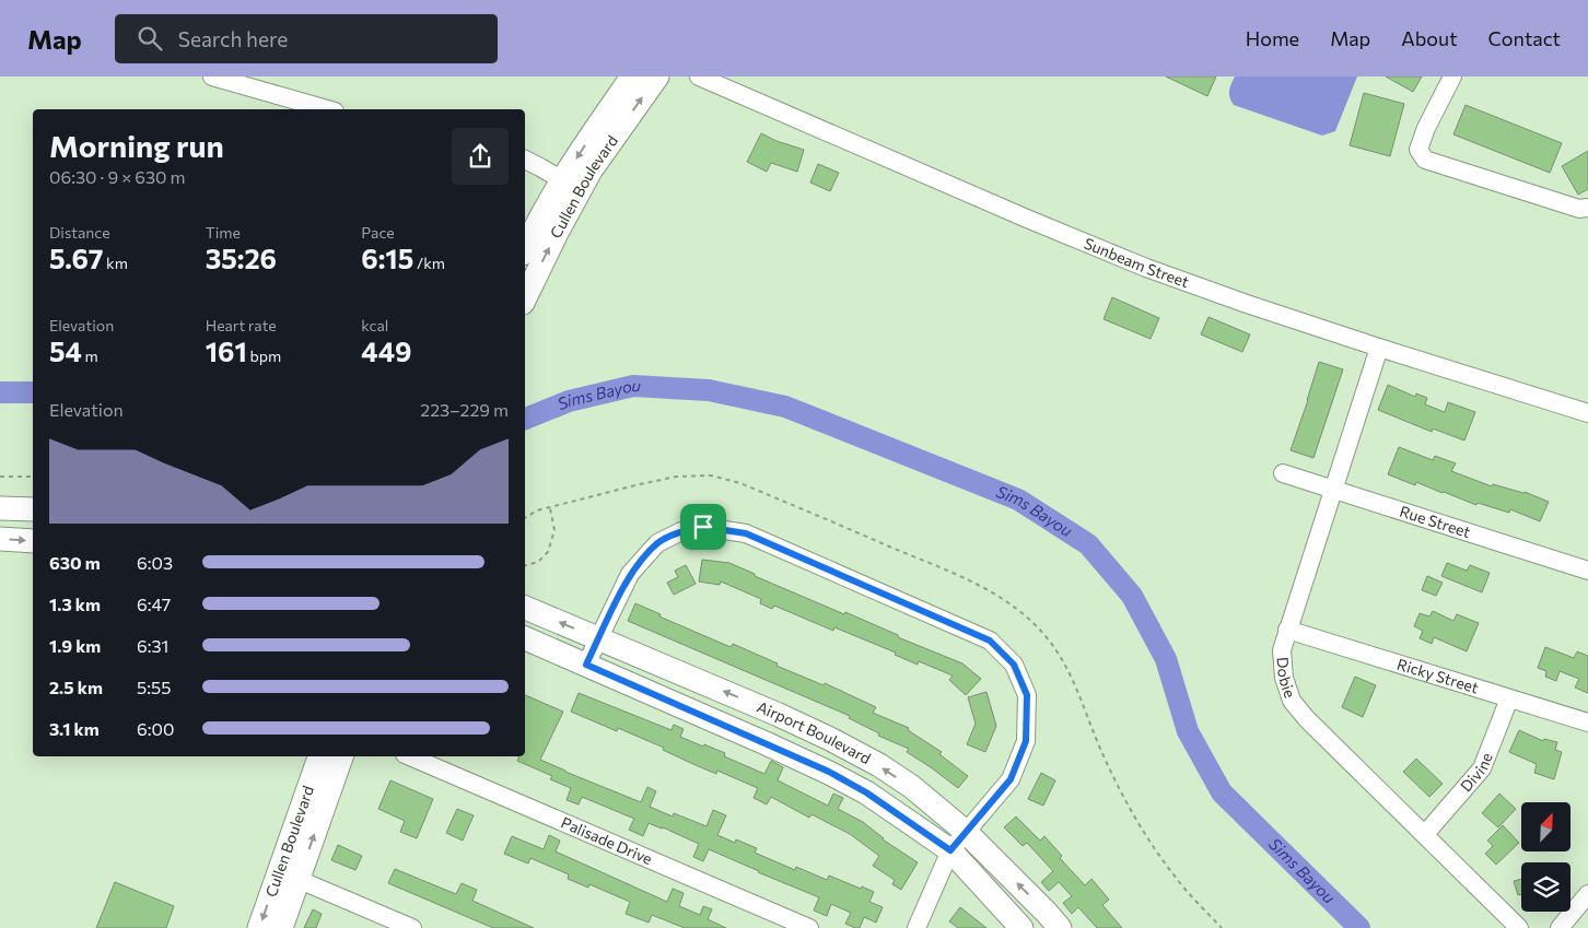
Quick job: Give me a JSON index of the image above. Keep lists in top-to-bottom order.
{
  "streets": {
    "main road": ["Cullen Boulevard", "Airport Boulevard"],
    "street": [
      "Sunbeam Street",
      "Rue Street",
      "Dobie",
      "Ricky Street",
      "Divine",
      "Palisade Drive"
    ]
  },
  "crossings": [
    ["Sunbeam Street", "Dobie"],
    ["Rue Street", "Dobie"],
    ["Dobie", "Ricky Street"],
    ["Dobie", "Divine"],
    ["Ricky Street", "Divine"]
  ],
  "water": ["Sims Bayou"],
  "north": "top right",
  "page": {
    "header": "Map",
    "search": "Search here",
    "nav": [
      "Home",
      "Map",
      "About",
      "Contact"
    ],
    "heading": ["Morning run", "06:30 · 9 × 630 m"],
    "stats": [
      ["Distance", "5.67 km"],
      ["Time", "35:26"],
      ["Pace", "6:15 /km"],
      ["Elevation", "54 m"],
      ["Heart rate", "161 bpm"],
      ["kcal", "449"]
    ],
    "chart": ["Elevation", "223–229 m"],
    "list": [
      {
        "name": "630 m",
        "note": "6:03"
      },
      {
        "name": "1.3 km",
        "note": "6:47"
      },
      {
        "name": "1.9 km",
        "note": "6:31"
      },
      {
        "name": "2.5 km",
        "note": "5:55"
      },
      {
        "name": "3.1 km",
        "note": "6:00"
      }
    ]
  }
}
